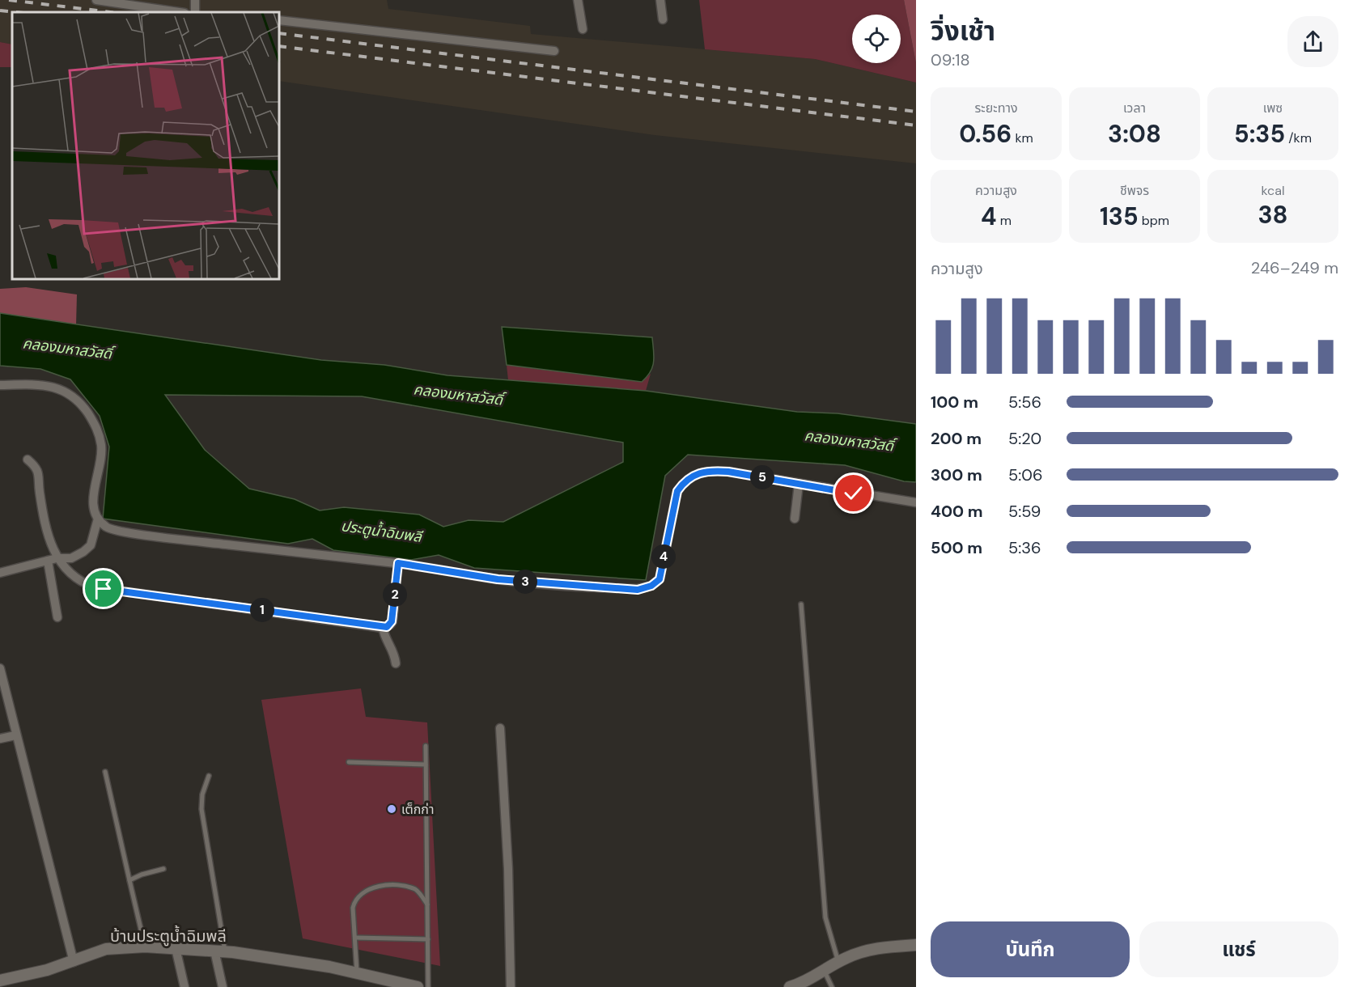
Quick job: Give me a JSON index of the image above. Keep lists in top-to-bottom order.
{
  "districts": ["บ้านประตูน้ำฉิมพลี"],
  "water": ["คลองมหาสวัสดิ์", "ประตูน้ำฉิมพลี"],
  "places": ["เต็กก่า"],
  "page": {
    "heading": ["วิ่งเช้า", "09:18"],
    "stats": [
      ["ระยะทาง", "0.56 km"],
      ["เวลา", "3:08"],
      ["เพซ", "5:35 /km"],
      ["ความสูง", "4 m"],
      ["ชีพจร", "135 bpm"],
      ["kcal", "38"]
    ],
    "chart": ["ความสูง", "246–249 m"],
    "list": [
      {
        "name": "100 m",
        "note": "5:56"
      },
      {
        "name": "200 m",
        "note": "5:20"
      },
      {
        "name": "300 m",
        "note": "5:06"
      },
      {
        "name": "400 m",
        "note": "5:59"
      },
      {
        "name": "500 m",
        "note": "5:36"
      }
    ],
    "pins": [
      "5",
      "4",
      "3",
      "2",
      "1"
    ],
    "buttons": ["บันทึก", "แชร์"]
  }
}
